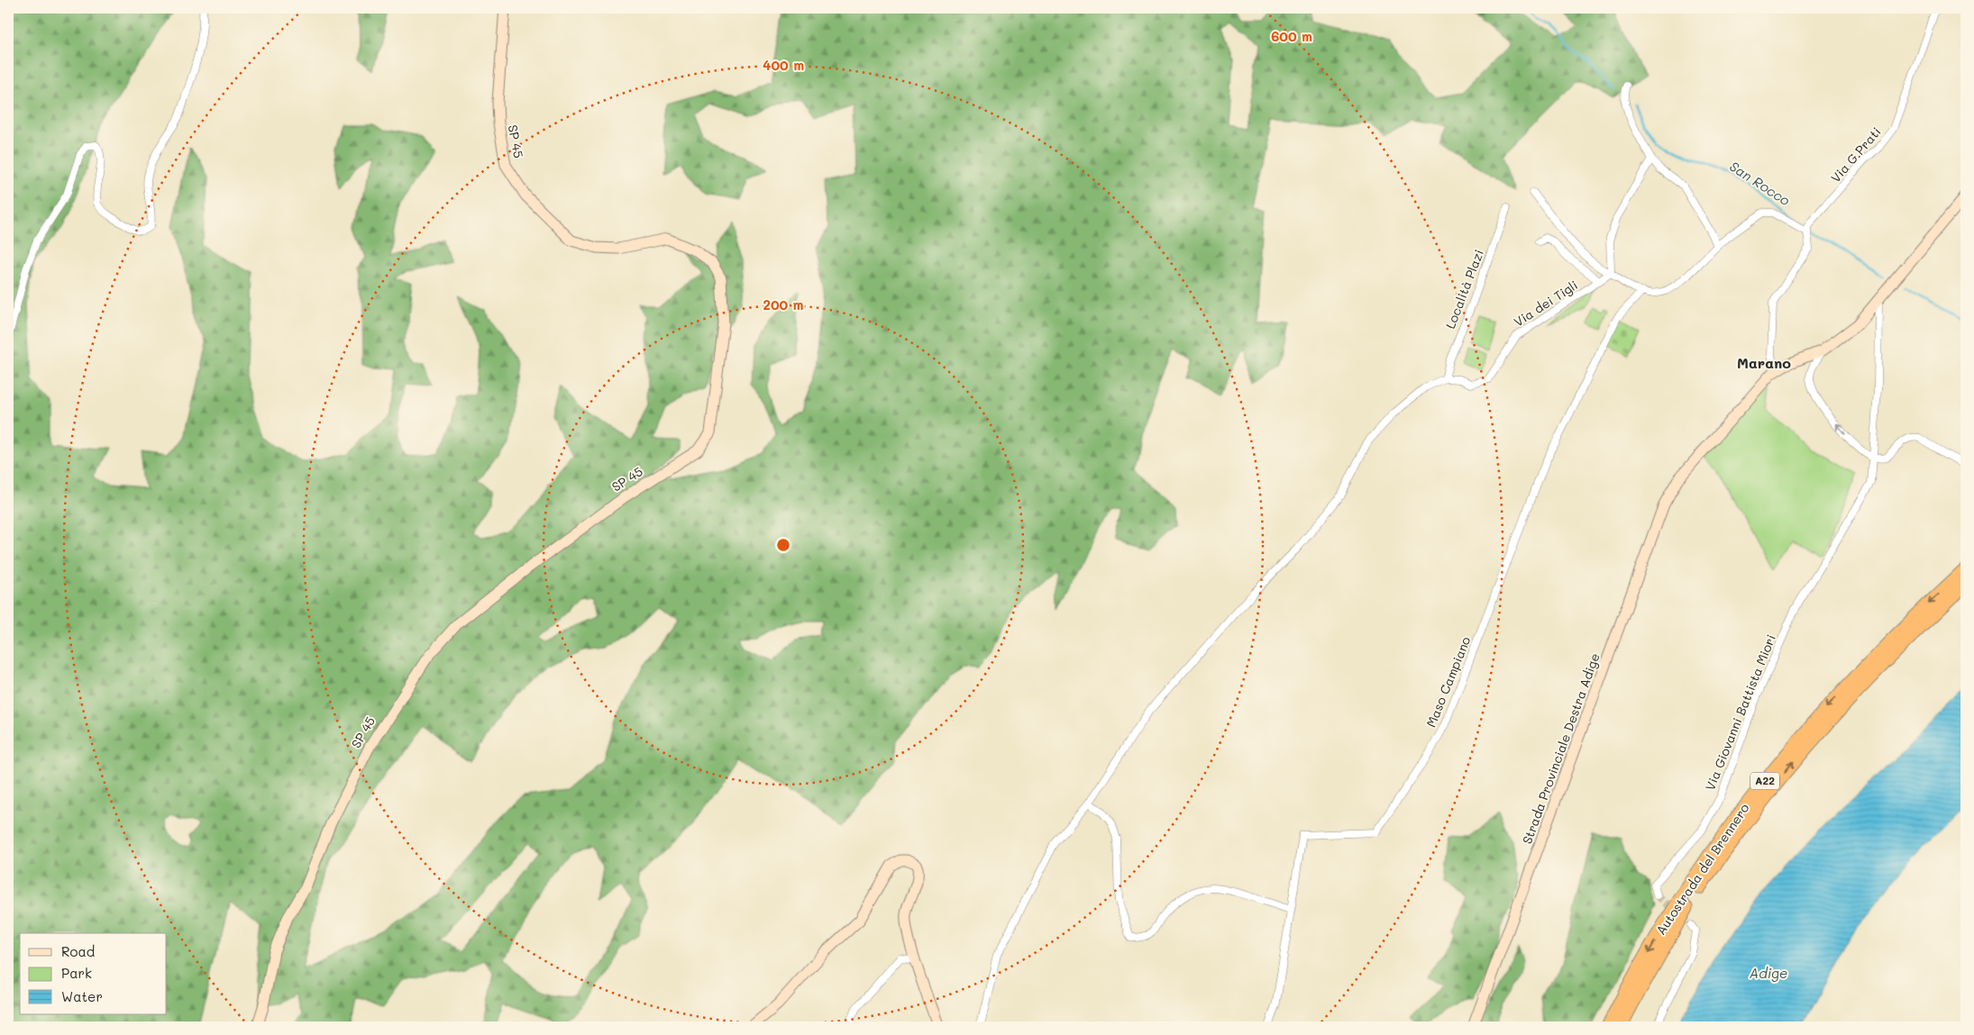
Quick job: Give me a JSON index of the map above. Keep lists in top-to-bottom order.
{
  "streets": {
    "highway": ["A22", "Autostrada del Brennero"],
    "street": [
      "SP 45",
      "Via G.Prati",
      "Località Plazi",
      "Via dei Tigli",
      "Maso Campiano",
      "Via Giovanni Battista Miori",
      "Strada Provinciale Destra Adige"
    ]
  },
  "crossings": [
    ["Località Plazi", "Via dei Tigli"]
  ],
  "districts": ["Marano"],
  "water": ["San Rocco", "Adige"],
  "legend": ["Road", "Park", "Water"],
  "rings": ["600 m", "400 m", "200 m"]
}
